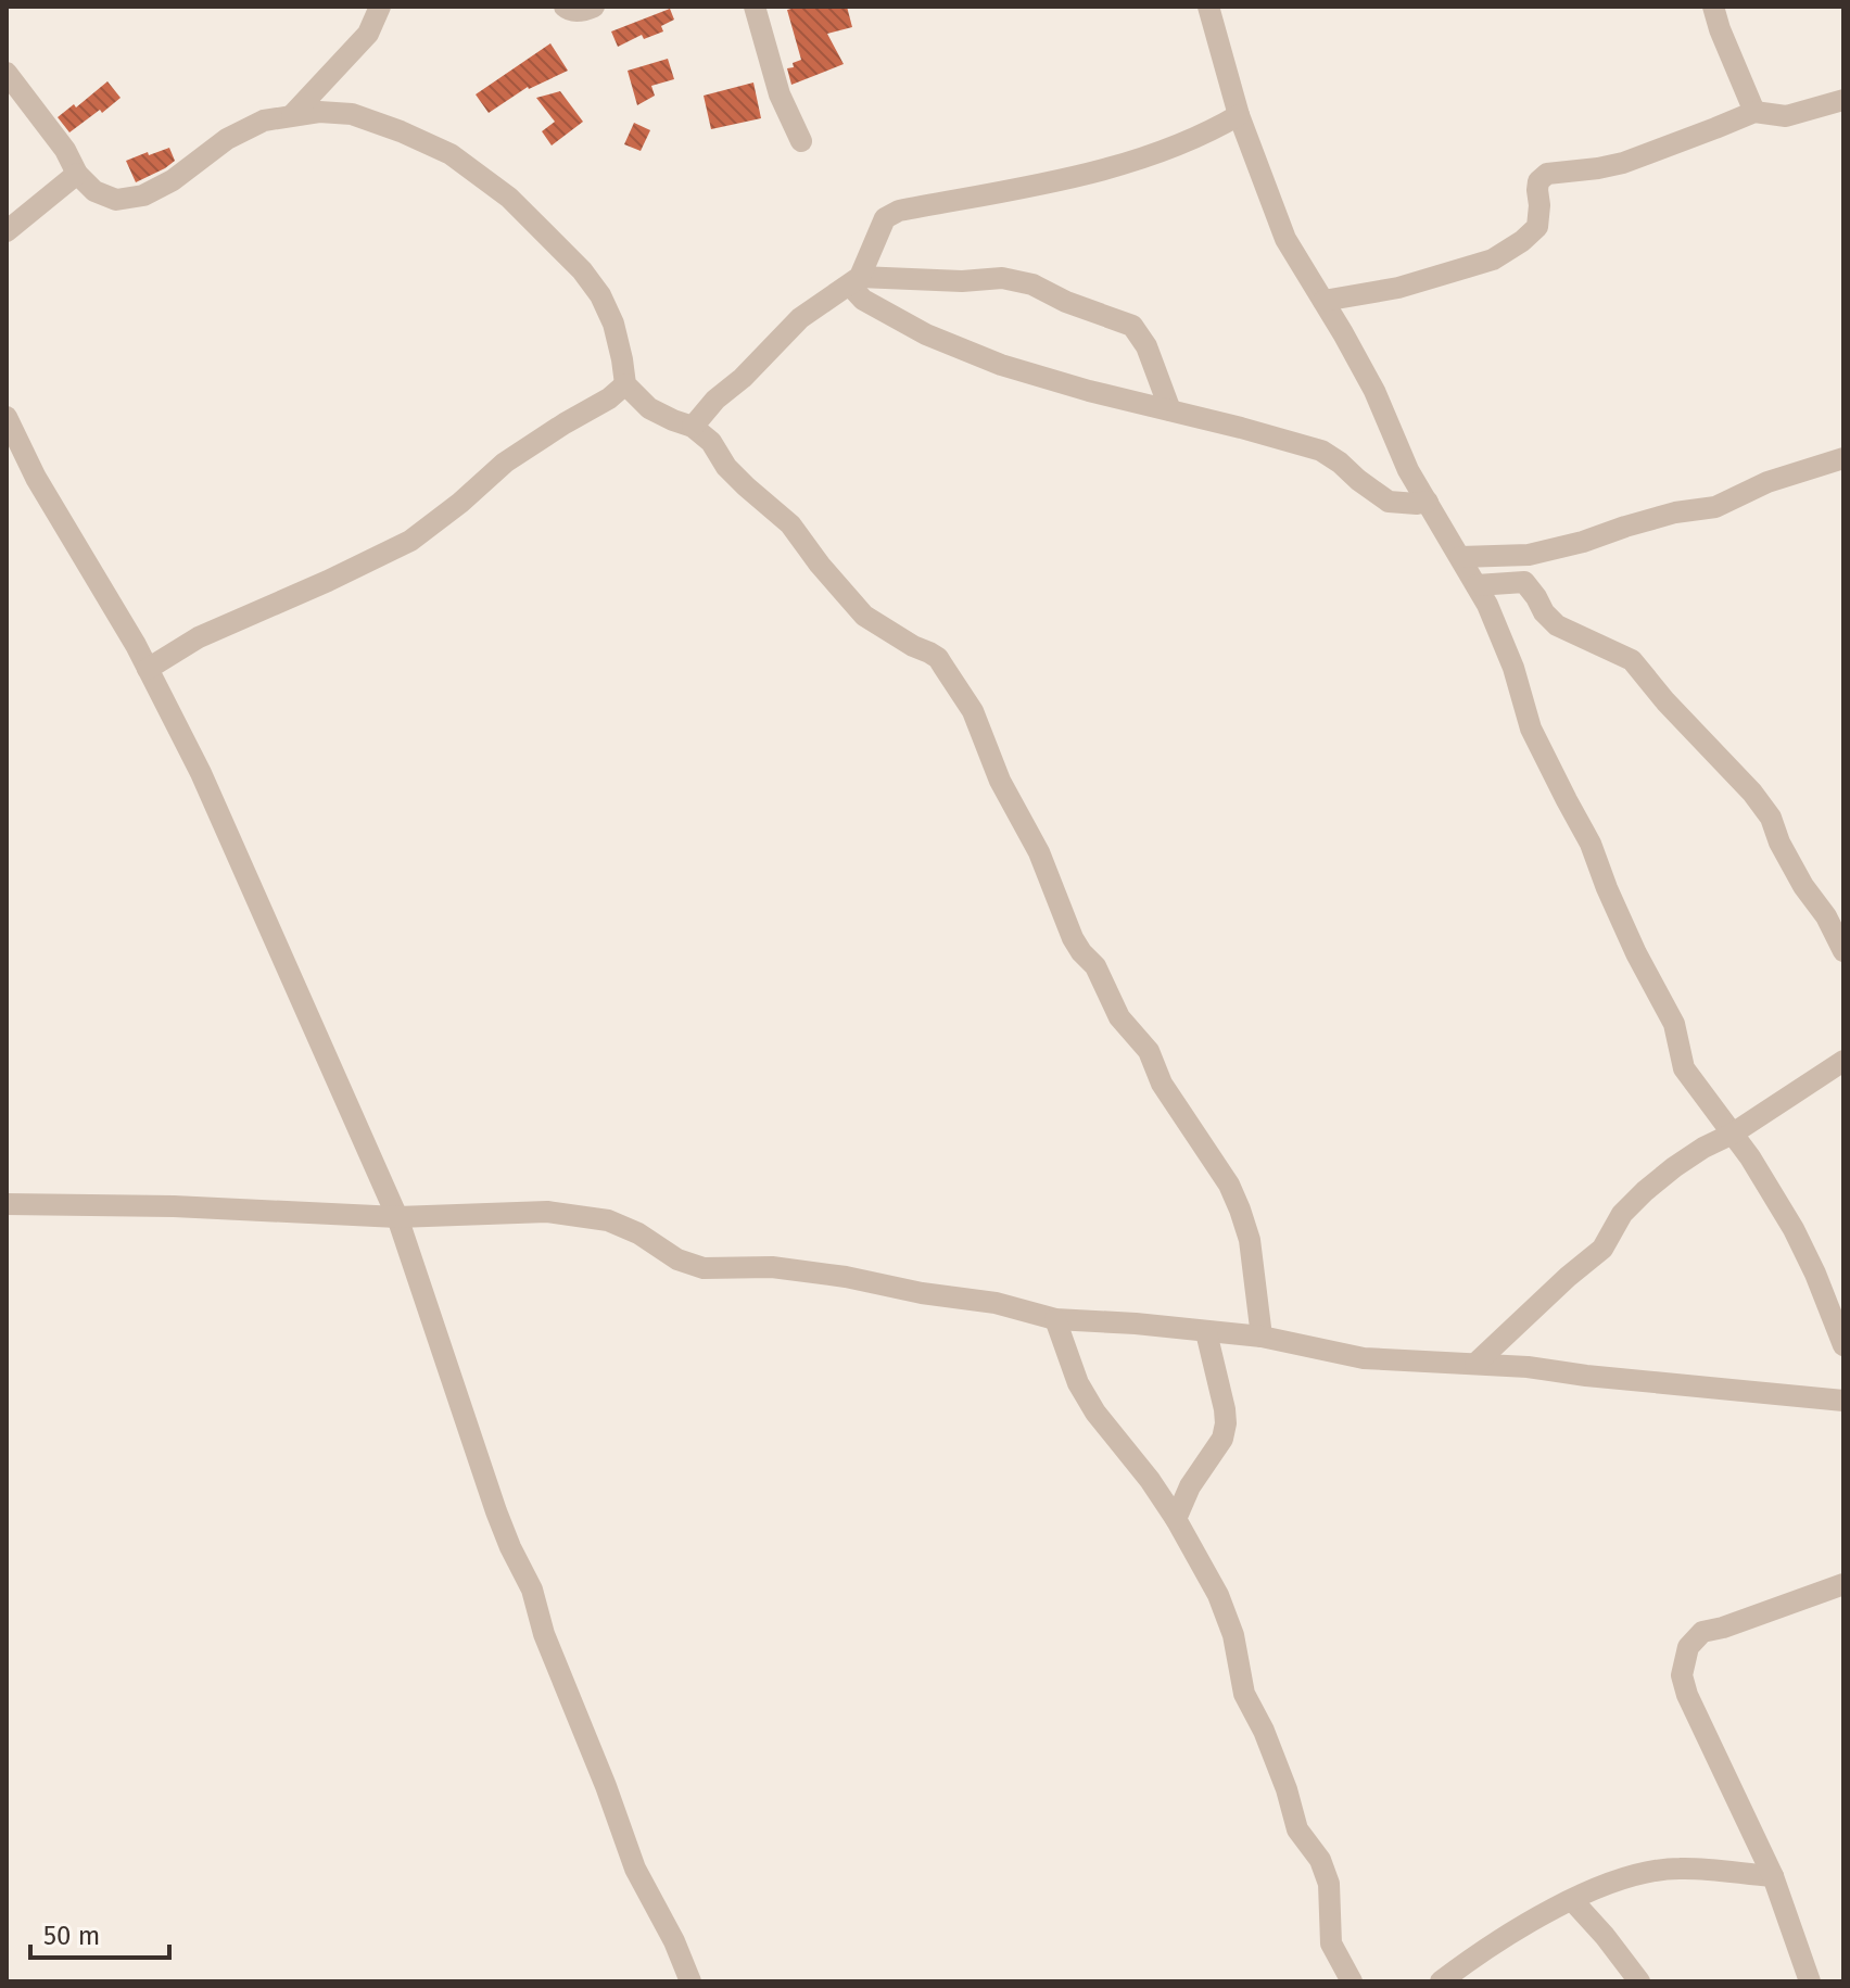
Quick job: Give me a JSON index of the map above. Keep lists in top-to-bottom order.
{
  "scale_bar": "50 m"
}
